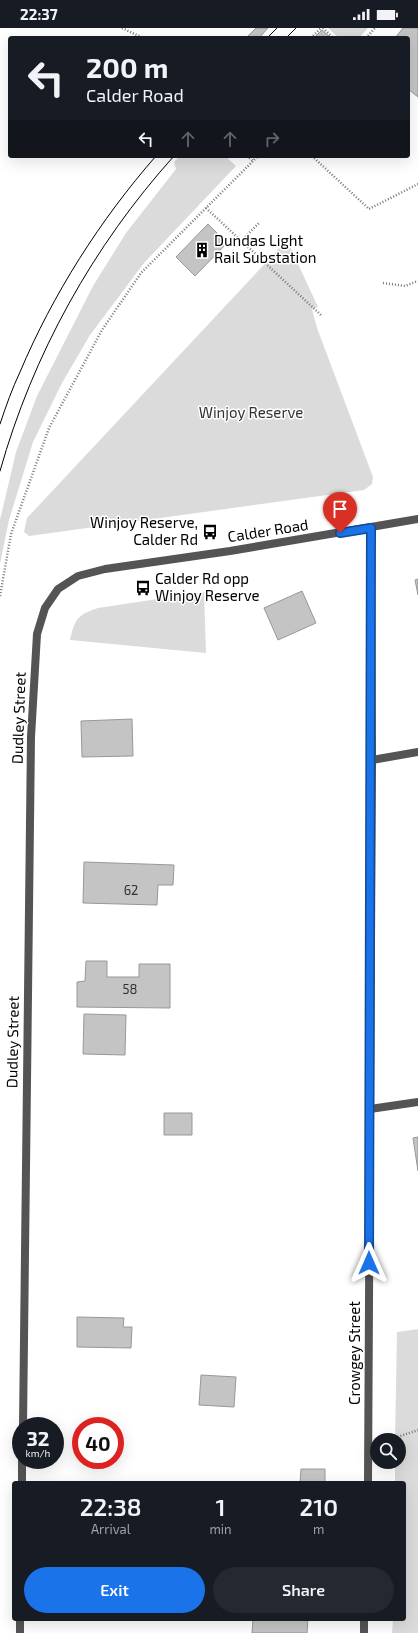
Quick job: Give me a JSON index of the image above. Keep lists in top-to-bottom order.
{
  "streets": {
    "street": ["Calder Road", "Dudley Street", "Crowgey Street"]
  },
  "crossings": [
    ["Calder Road", "Dudley Street"],
    ["Calder Road", "Crowgey Street"]
  ],
  "parks": ["Winjoy Reserve"],
  "places": {
    "building": ["Dundas Light Rail Substation"],
    "bus stop": ["Winjoy Reserve, Calder Rd", "Calder Rd opp Winjoy Reserve"]
  },
  "house_numbers": ["62", "58"],
  "page": {
    "status": "22:37",
    "turn": ["200 m", "Calder Road"],
    "speed": "32 km/h",
    "limit": "40",
    "eta": [
      "22:38",
      "Arrival",
      "1",
      "min",
      "210",
      "m"
    ],
    "buttons": ["Exit", "Share"]
  }
}
